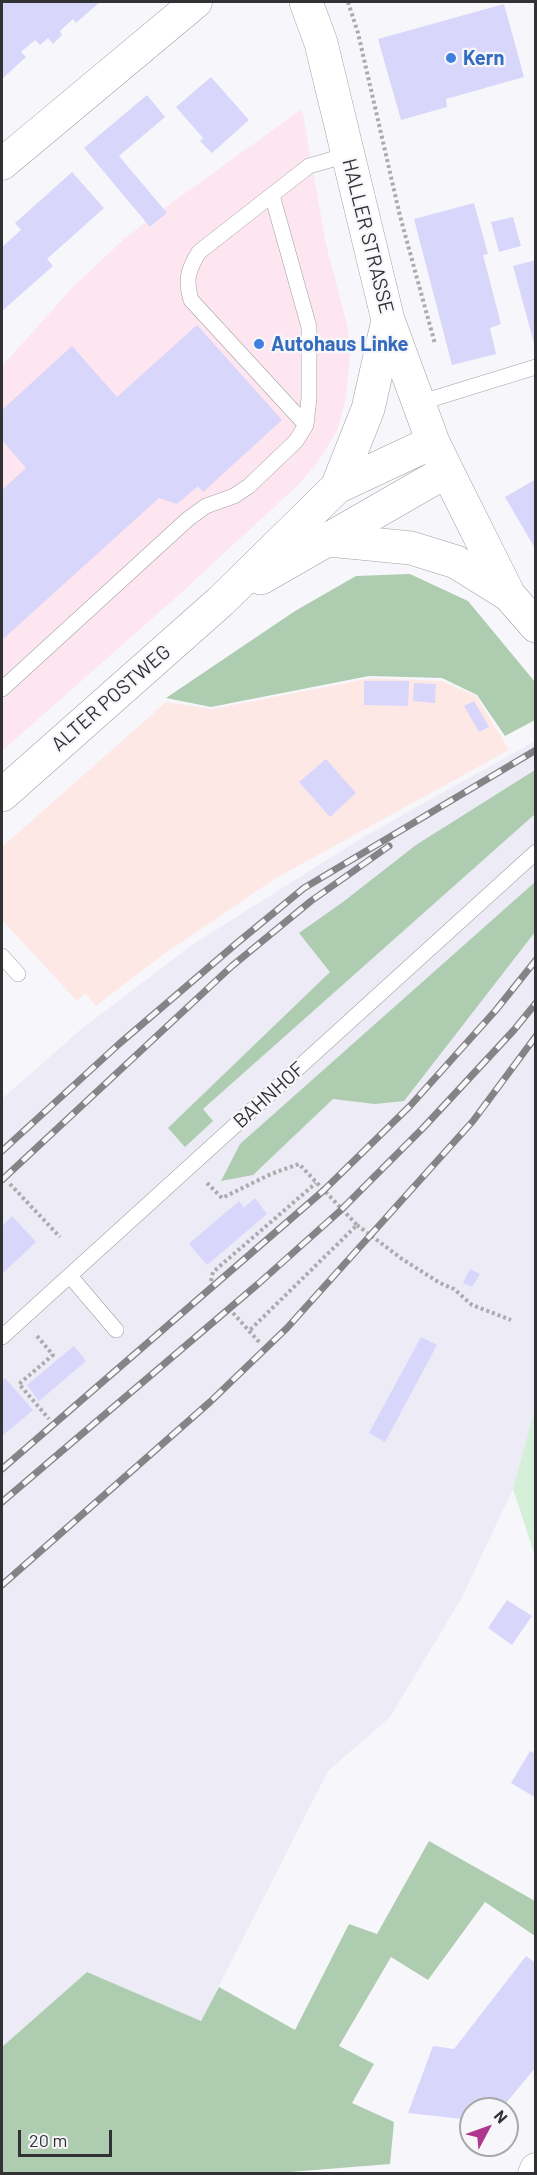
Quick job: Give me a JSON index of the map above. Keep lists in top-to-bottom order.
{
  "streets": {
    "main road": ["HALLER STRASSE", "ALTER POSTWEG"],
    "lane": ["BAHNHOF"]
  },
  "crossings": [
    ["HALLER STRASSE", "ALTER POSTWEG"]
  ],
  "places": ["Kern", "Autohaus Linke"],
  "scale_bar": "20 m",
  "north": "top right"
}
